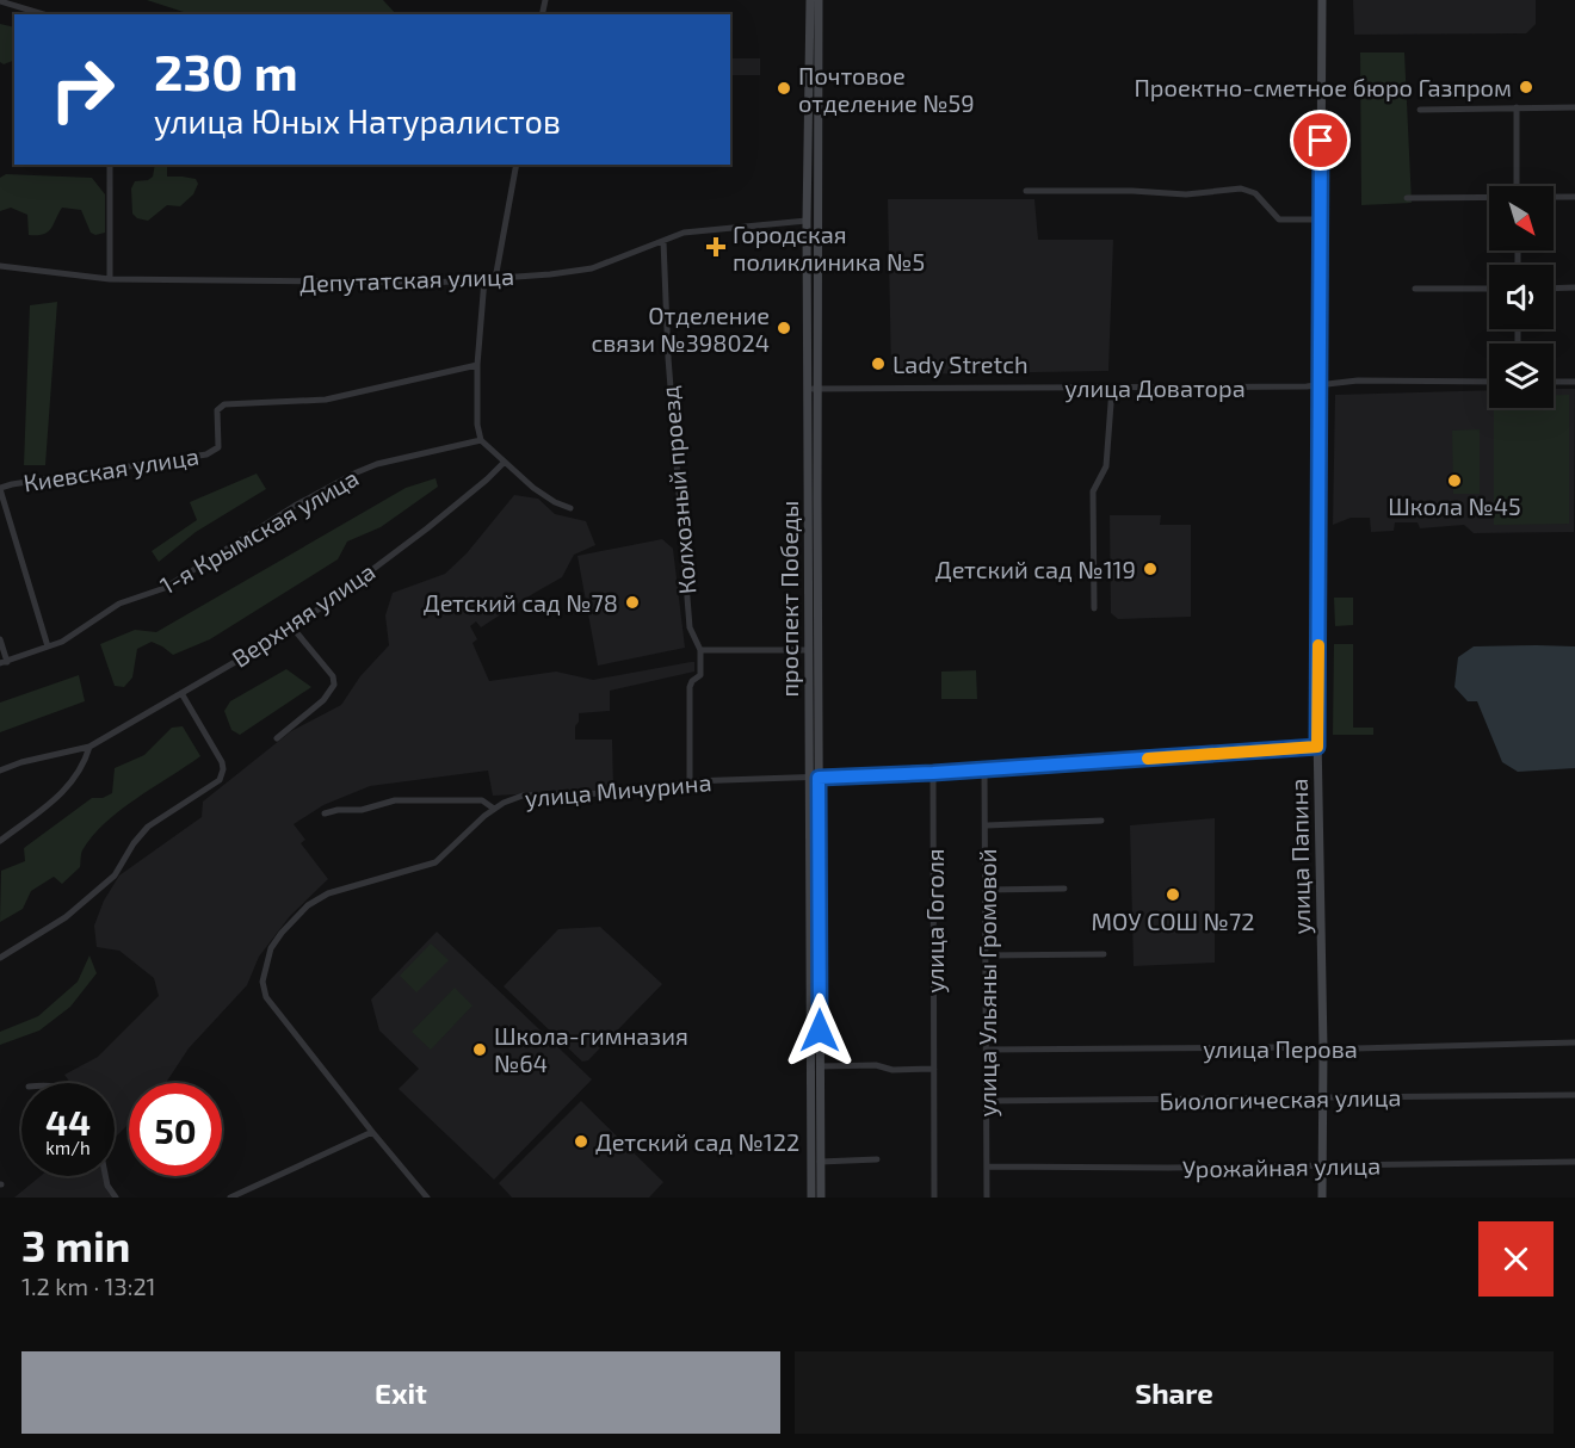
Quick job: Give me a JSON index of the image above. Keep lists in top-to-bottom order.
{
  "streets": {
    "main road": ["проспект Победы", "улица Папина"],
    "street": [
      "Депутатская улица",
      "улица Доватора",
      "Киевская улица",
      "Колхозный проезд",
      "1-я Крымская улица",
      "Верхняя улица",
      "улица Мичурина",
      "улица Гоголя",
      "улица Ульяны Громовой",
      "улица Перова",
      "Биологическая улица",
      "Урожайная улица"
    ]
  },
  "crossings": [
    ["Депутатская улица", "Колхозный проезд"],
    ["Депутатская улица", "проспект Победы"],
    ["улица Доватора", "проспект Победы"],
    ["улица Доватора", "улица Папина"],
    ["проспект Победы", "улица Мичурина"],
    ["улица Мичурина", "улица Папина"],
    ["улица Мичурина", "улица Гоголя"],
    ["улица Мичурина", "улица Ульяны Громовой"],
    ["улица Папина", "улица Перова"],
    ["улица Папина", "Биологическая улица"],
    ["улица Папина", "Урожайная улица"],
    ["улица Ульяны Громовой", "улица Перова"],
    ["улица Ульяны Громовой", "Биологическая улица"],
    ["улица Ульяны Громовой", "Урожайная улица"]
  ],
  "places": {
    "other": [
      "Проектно-сметное бюро Газпром",
      "Почтовое отделение №59",
      "Отделение связи №398024",
      "Lady Stretch",
      "Школа №45",
      "Детский сад №119",
      "Детский сад №78",
      "МОУ СОШ №72",
      "Школа-гимназия №64",
      "Детский сад №122"
    ],
    "health": ["Городская поликлиника №5"]
  },
  "north": "bottom right",
  "page": {
    "turn": ["230 m", "улица Юных Натуралистов"],
    "speed": "44 km/h",
    "limit": "50",
    "heading": ["3 min", "1.2 km · 13:21"],
    "buttons": ["Exit", "Share"]
  }
}
